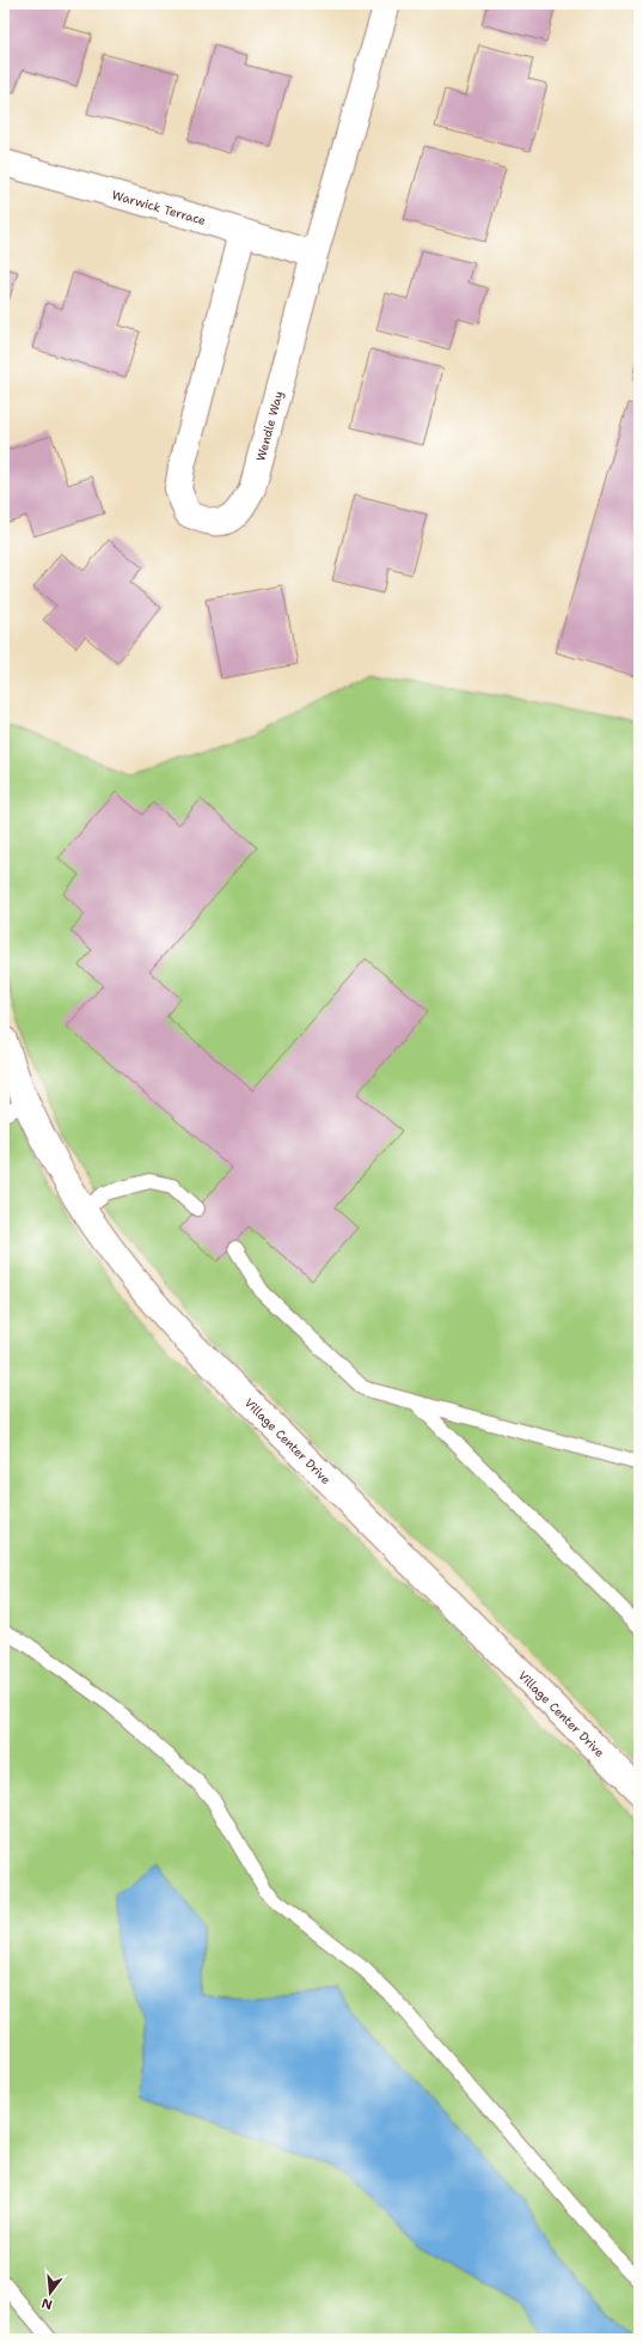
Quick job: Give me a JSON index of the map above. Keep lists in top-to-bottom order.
{
  "streets": {
    "street": ["Warwick Terrace", "Wendle Way", "Village Center Drive"]
  },
  "crossings": [
    ["Warwick Terrace", "Wendle Way"]
  ],
  "north": "bottom"
}
